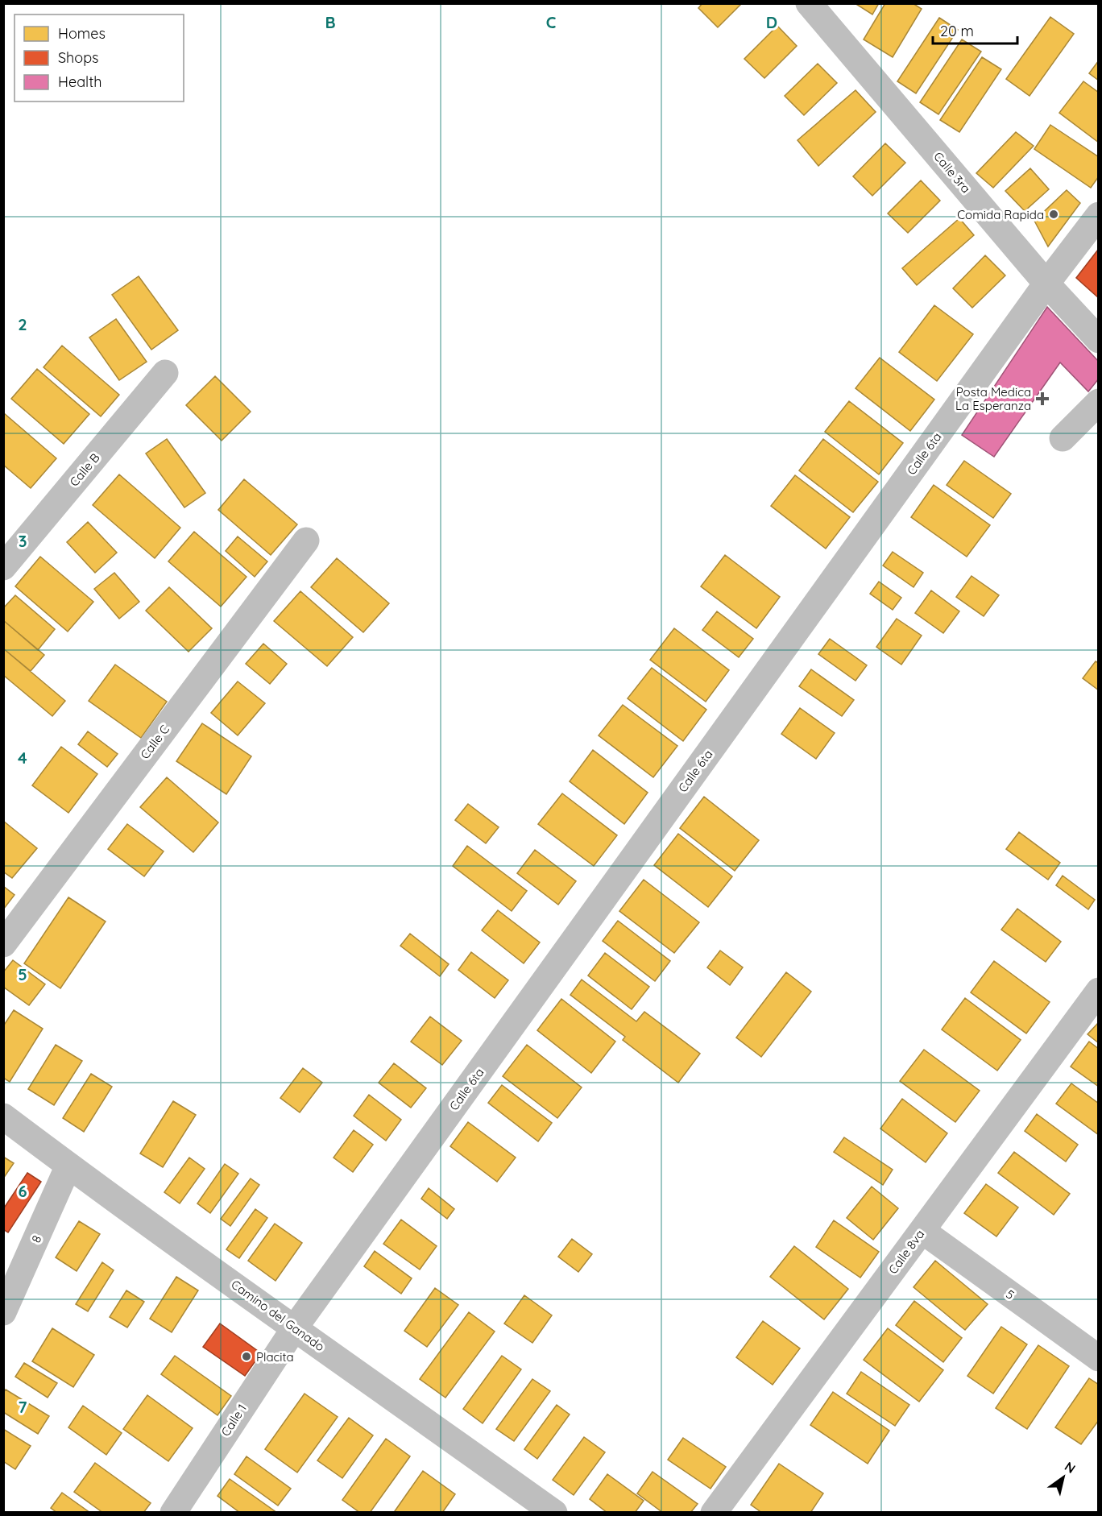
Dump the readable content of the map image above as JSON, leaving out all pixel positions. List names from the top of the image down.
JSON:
{
  "streets": {
    "street": [
      "Calle 3ra",
      "Calle 6ta",
      "Calle B",
      "Calle C",
      "8",
      "Calle 8va",
      "5",
      "Camino del Ganado",
      "Calle 1"
    ]
  },
  "crossings": [
    ["Calle 3ra", "Calle 6ta"],
    ["Calle 6ta", "Camino del Ganado"],
    ["Calle 6ta", "Calle 1"],
    ["8", "Camino del Ganado"],
    ["Calle 8va", "5"],
    ["Camino del Ganado", "Calle 1"]
  ],
  "places": {
    "other": ["Comida Rapida", "Placita"],
    "health": ["Posta Medica La Esperanza"]
  },
  "legend": ["Homes", "Shops", "Health"],
  "scale_bar": "20 m",
  "north": "top right",
  "grid": {
    "columns": ["B", "C", "D"],
    "rows": [
      "2",
      "3",
      "4",
      "5",
      "6",
      "7"
    ]
  }
}
